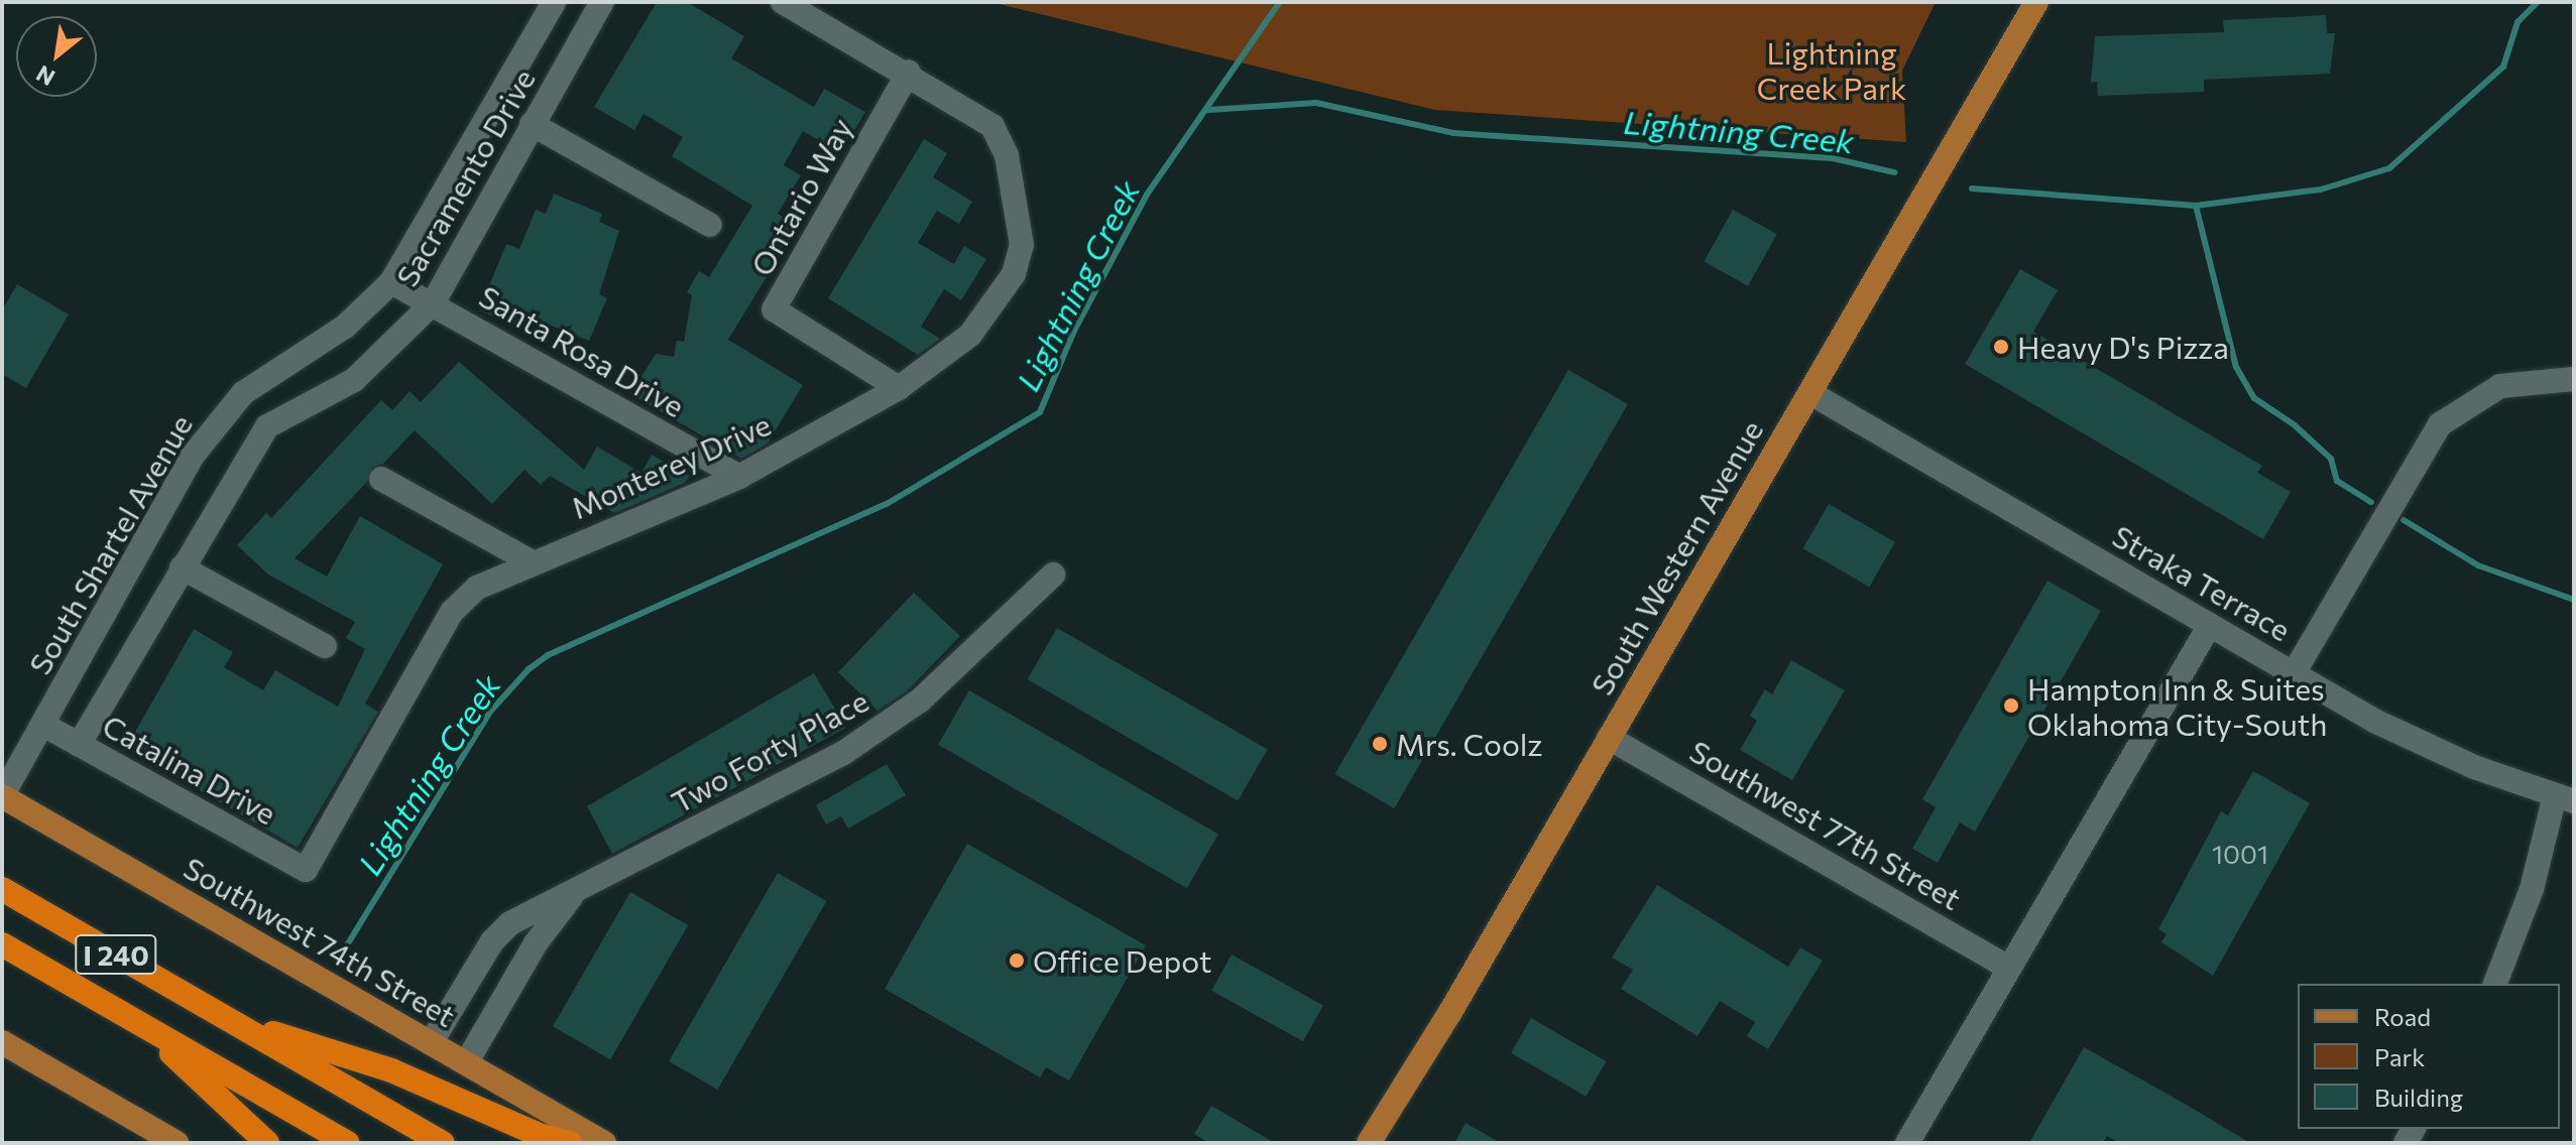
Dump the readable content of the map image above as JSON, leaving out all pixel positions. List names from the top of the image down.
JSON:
{
  "streets": {
    "highway": ["I 240"],
    "main road": ["South Western Avenue", "Southwest 74th Street"],
    "street": [
      "Sacramento Drive",
      "Ontario Way",
      "Santa Rosa Drive",
      "Monterey Drive",
      "South Shartel Avenue",
      "Straka Terrace",
      "Two Forty Place",
      "Catalina Drive",
      "Southwest 77th Street"
    ]
  },
  "crossings": [
    ["Sacramento Drive", "Santa Rosa Drive"],
    ["Sacramento Drive", "Catalina Drive"],
    ["Ontario Way", "Monterey Drive"],
    ["Santa Rosa Drive", "Monterey Drive"],
    ["Santa Rosa Drive", "South Shartel Avenue"],
    ["Monterey Drive", "Catalina Drive"],
    ["South Shartel Avenue", "Catalina Drive"],
    ["South Shartel Avenue", "Southwest 74th Street"],
    ["South Western Avenue", "Straka Terrace"],
    ["South Western Avenue", "Southwest 77th Street"],
    ["Two Forty Place", "Southwest 74th Street"]
  ],
  "water": ["Lightning Creek"],
  "parks": ["Lightning Creek Park"],
  "places": [
    "Heavy D's Pizza",
    "Hampton Inn & Suites Oklahoma City-South",
    "Mrs. Coolz",
    "Office Depot"
  ],
  "house_numbers": ["1001"],
  "legend": ["Road", "Park", "Building"],
  "north": "bottom left"
}
